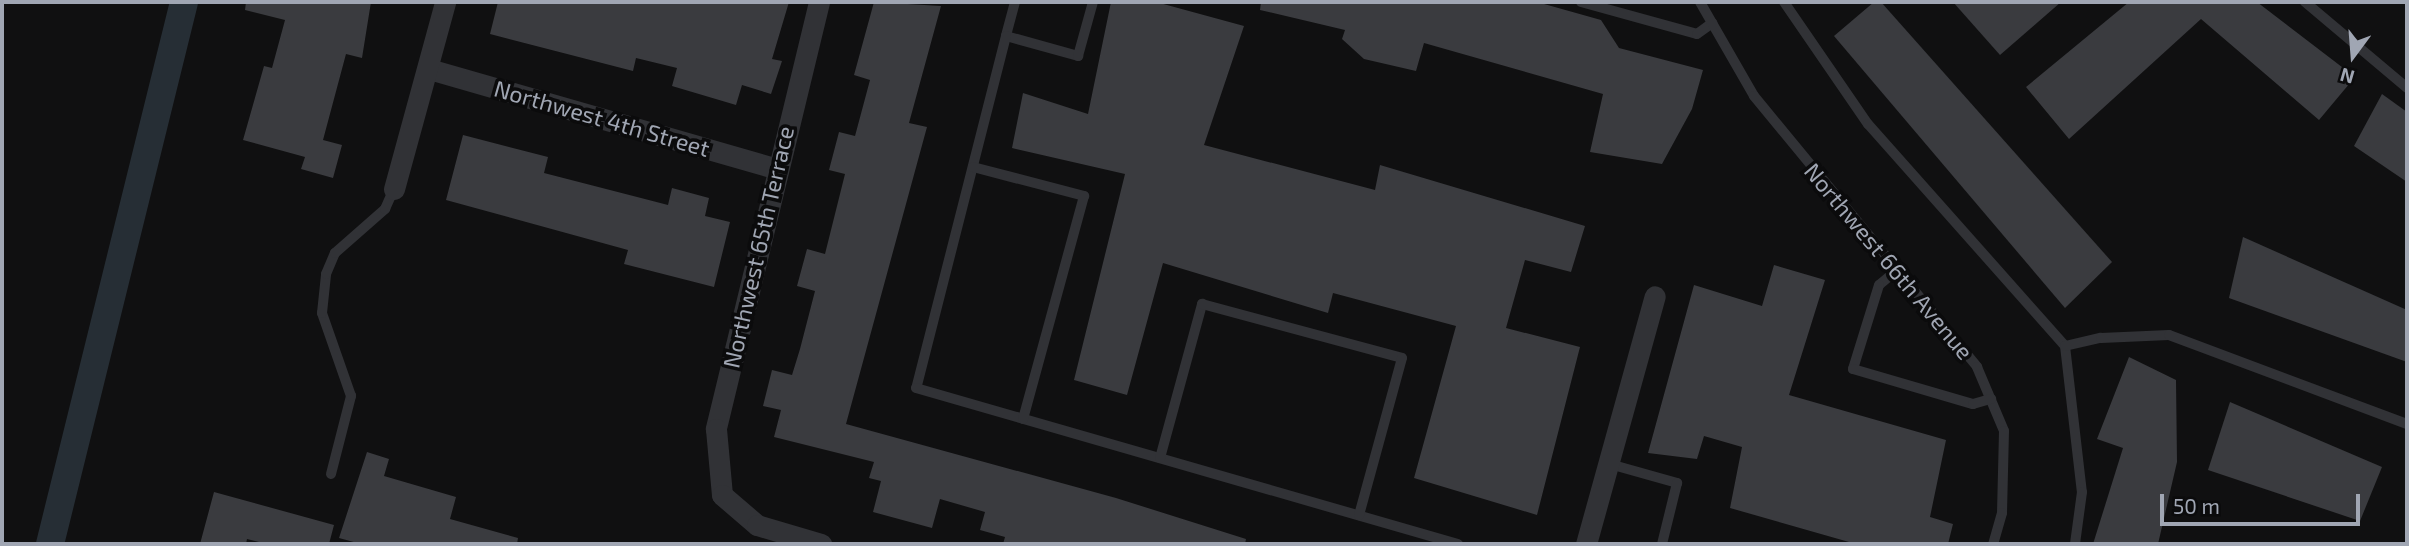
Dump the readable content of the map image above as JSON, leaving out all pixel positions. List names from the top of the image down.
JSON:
{
  "streets": {
    "street": ["Northwest 4th Street", "Northwest 65th Terrace"],
    "lane": ["Northwest 66th Avenue"]
  },
  "crossings": [
    ["Northwest 4th Street", "Northwest 65th Terrace"]
  ],
  "scale_bar": "50 m",
  "north": "bottom"
}
